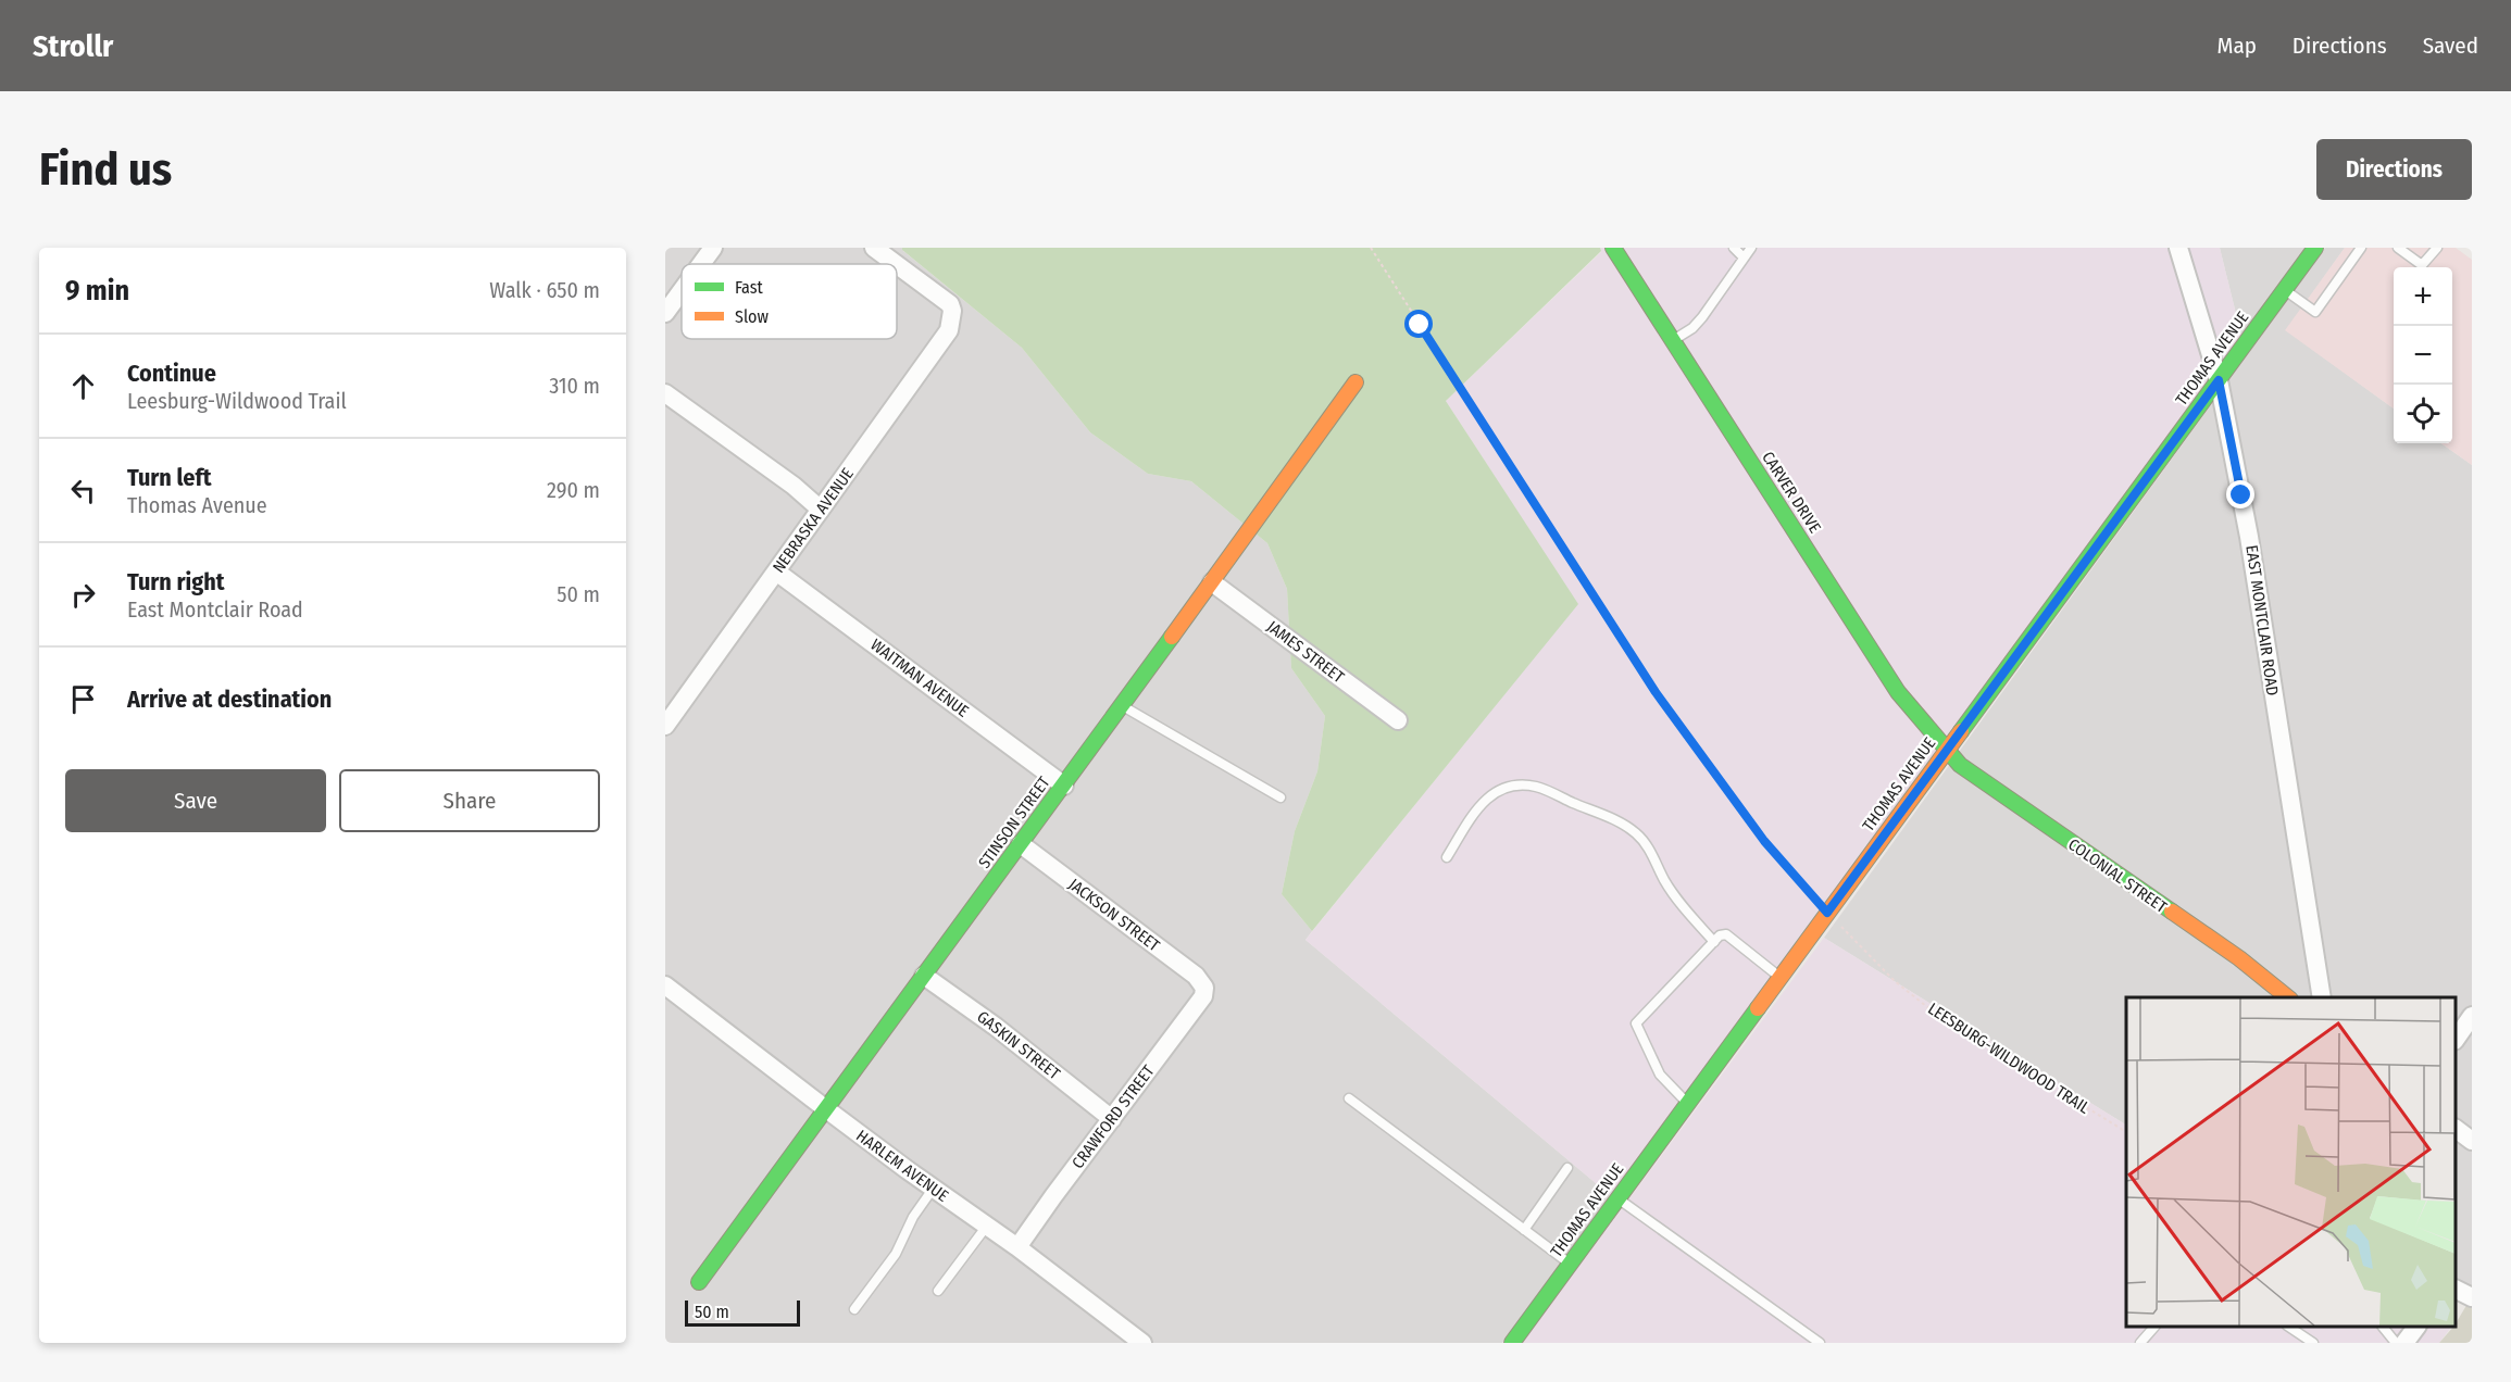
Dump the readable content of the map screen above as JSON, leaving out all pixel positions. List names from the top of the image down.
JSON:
{
  "streets": {
    "street": [
      "THOMAS AVENUE",
      "CARVER DRIVE",
      "NEBRASKA AVENUE",
      "EAST MONTCLAIR ROAD",
      "JAMES STREET",
      "WAITMAN AVENUE",
      "STINSON STREET",
      "COLONIAL STREET",
      "JACKSON STREET",
      "GASKIN STREET",
      "CRAWFORD STREET",
      "HARLEM AVENUE"
    ],
    "path": ["LEESBURG-WILDWOOD TRAIL"]
  },
  "crossings": [
    ["THOMAS AVENUE", "CARVER DRIVE"],
    ["THOMAS AVENUE", "EAST MONTCLAIR ROAD"],
    ["THOMAS AVENUE", "COLONIAL STREET"],
    ["THOMAS AVENUE", "LEESBURG-WILDWOOD TRAIL"],
    ["CARVER DRIVE", "COLONIAL STREET"],
    ["NEBRASKA AVENUE", "WAITMAN AVENUE"],
    ["JAMES STREET", "STINSON STREET"],
    ["WAITMAN AVENUE", "STINSON STREET"],
    ["STINSON STREET", "JACKSON STREET"],
    ["STINSON STREET", "GASKIN STREET"],
    ["STINSON STREET", "HARLEM AVENUE"],
    ["JACKSON STREET", "CRAWFORD STREET"],
    ["GASKIN STREET", "CRAWFORD STREET"],
    ["CRAWFORD STREET", "HARLEM AVENUE"]
  ],
  "legend": ["Fast", "Slow"],
  "scale_bar": "50 m",
  "page": {
    "header": "Strollr",
    "nav": ["Map", "Directions", "Saved"],
    "buttons": [
      "Directions",
      ["Save", "Share"]
    ],
    "title": "Find us",
    "heading": ["9 min", "Walk · 650 m"],
    "map_buttons": ["+", "−"],
    "list": [
      ["Continue", "Leesburg-Wildwood Trail", "310 m"],
      ["Turn left", "Thomas Avenue", "290 m"],
      ["Turn right", "East Montclair Road", "50 m"],
      "Arrive at destination"
    ],
    "scale": "50 m"
  }
}
